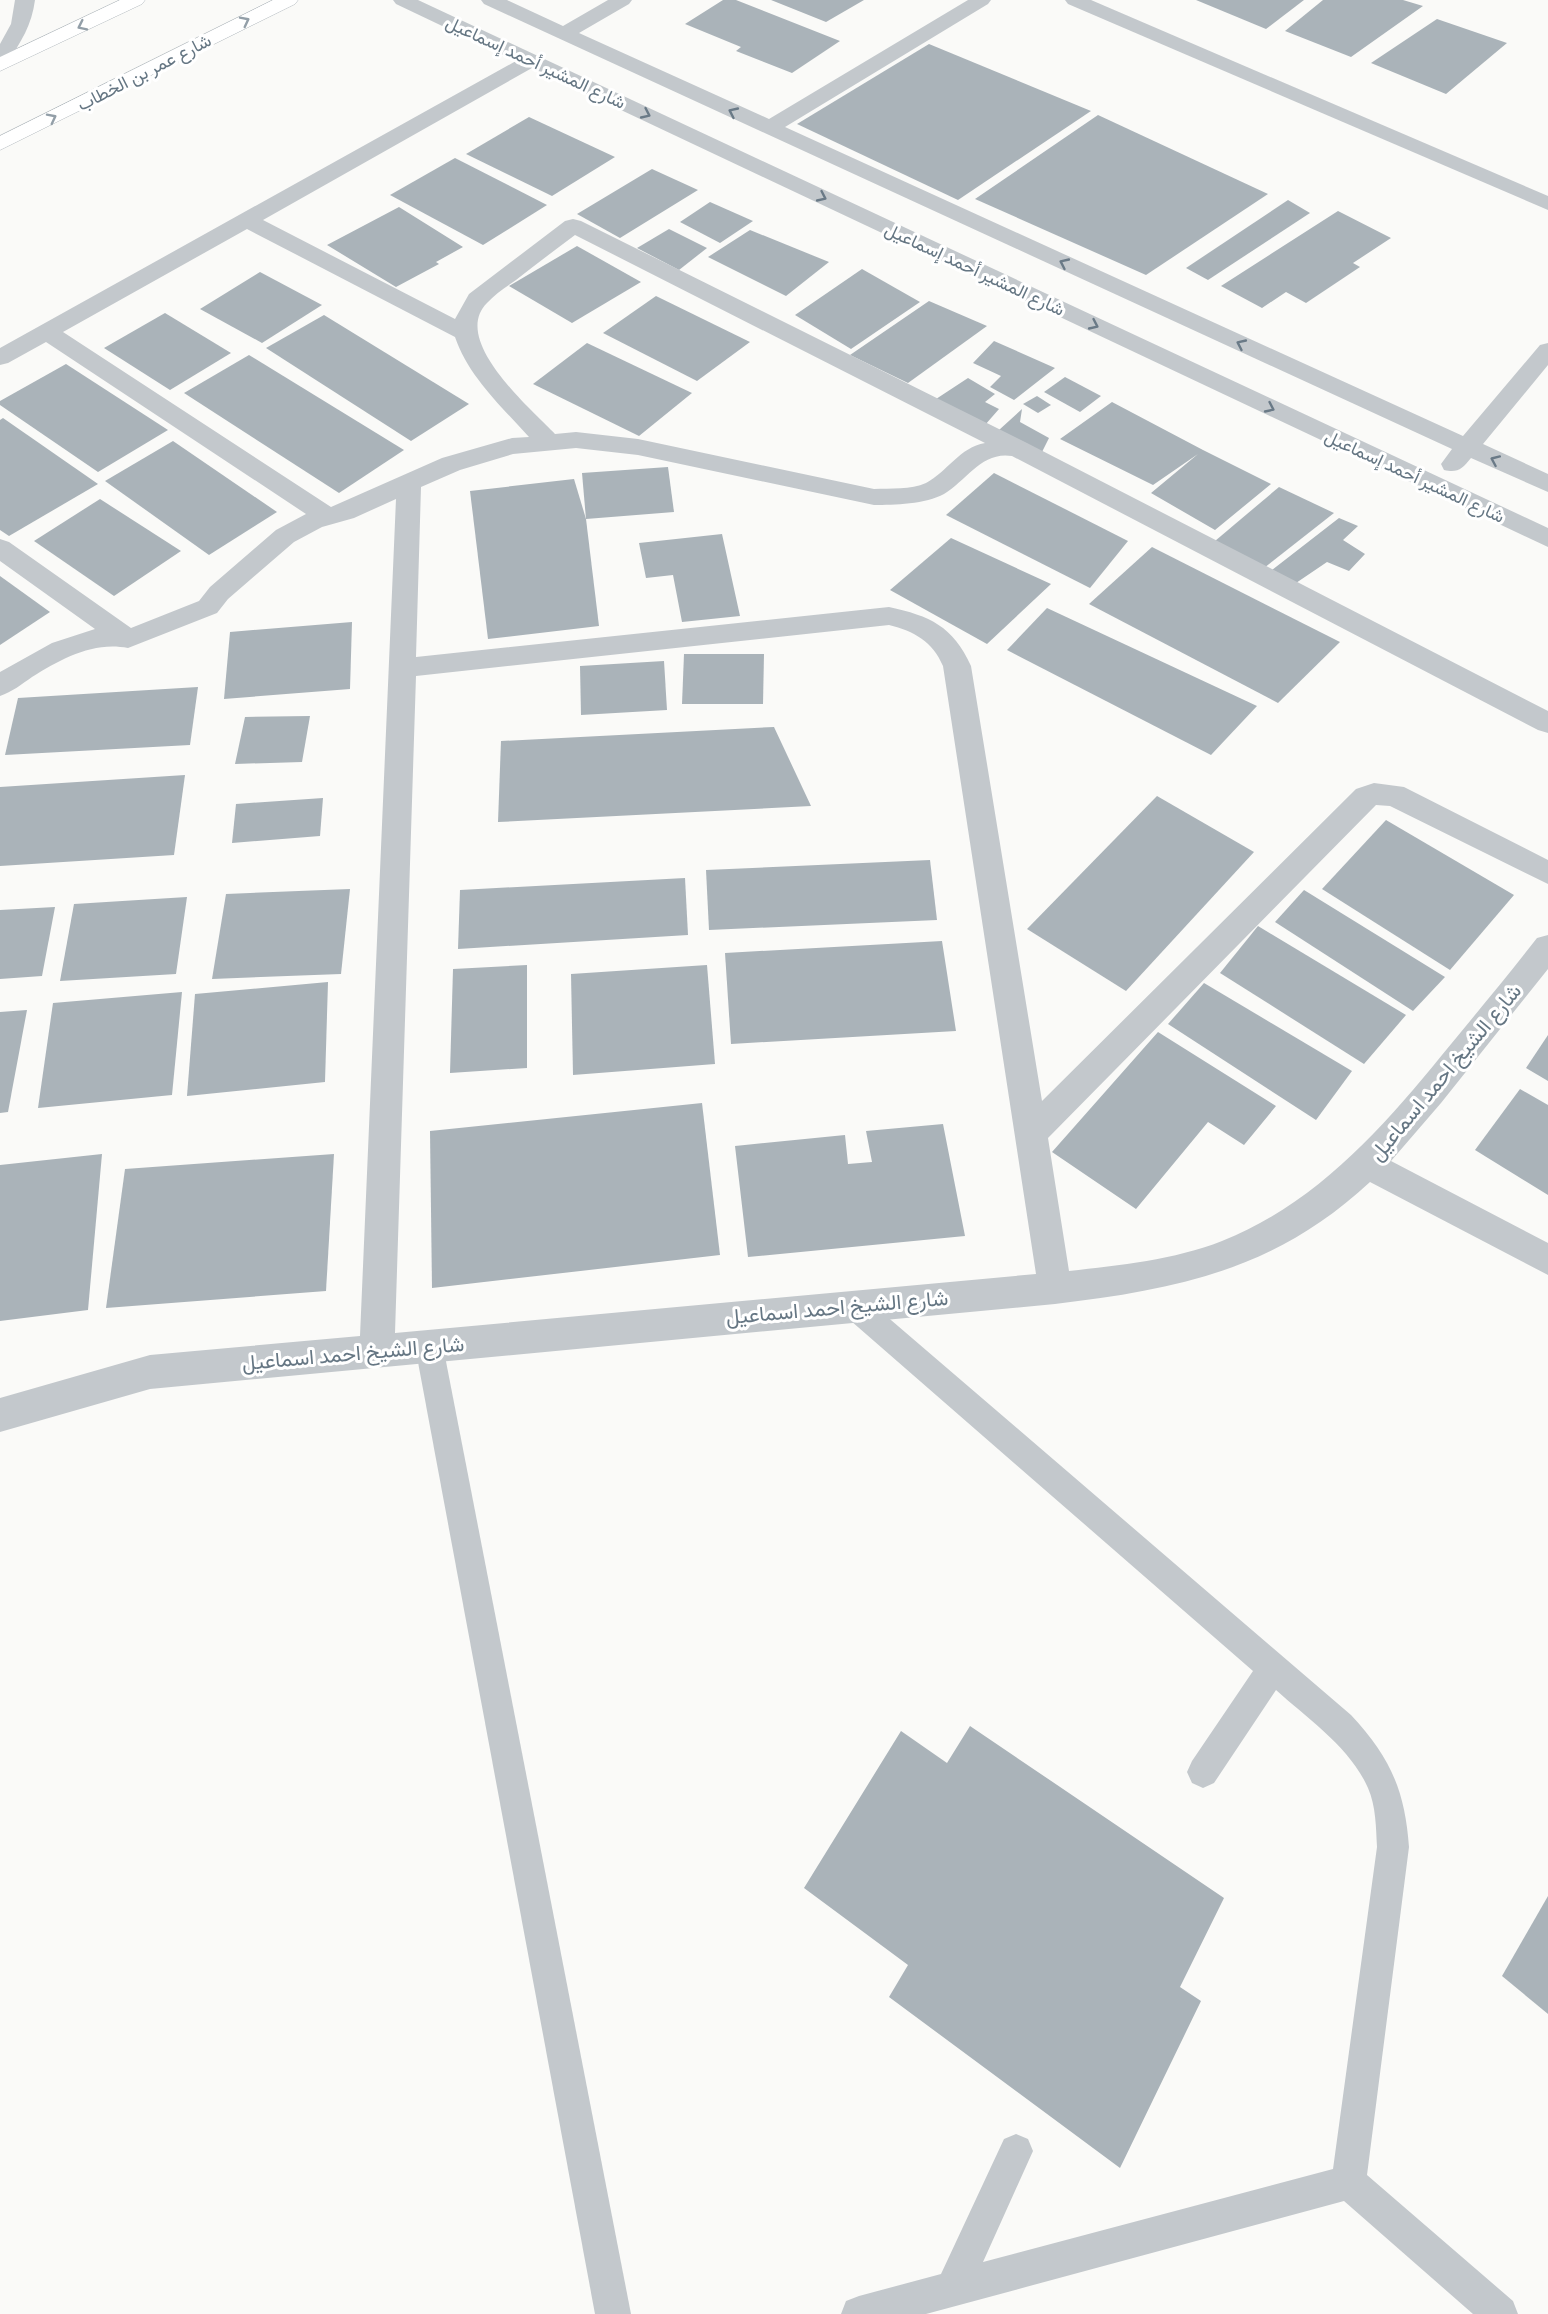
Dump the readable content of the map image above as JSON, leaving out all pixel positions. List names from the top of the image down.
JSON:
{
  "streets": {
    "street": ["شارع المشير أحمد إسماعيل", "شارع عمر بن الخطاب", "شارع الشيخ احمد اسماعيل"]
  }
}
